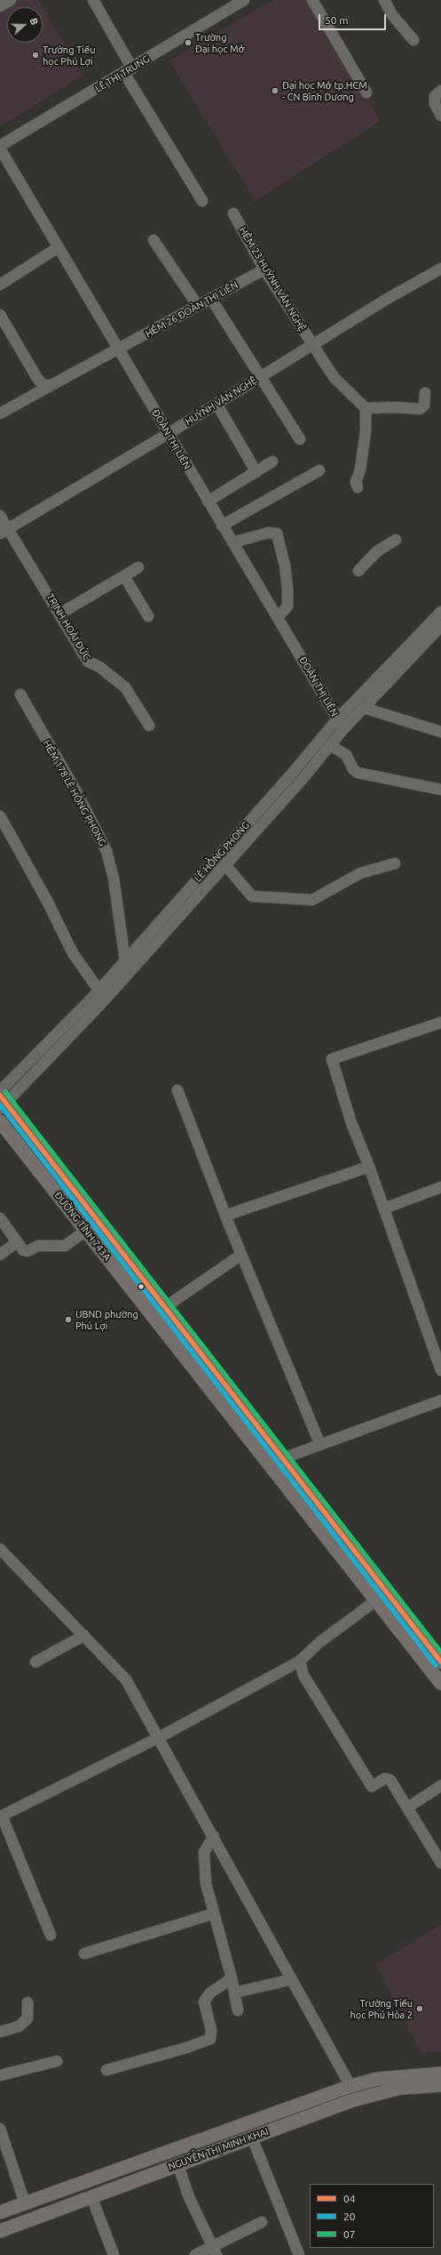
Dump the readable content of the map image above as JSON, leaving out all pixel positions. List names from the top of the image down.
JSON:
{
  "streets": {
    "main road": ["ĐƯỜNG TỈNH 743A", "NGUYỄN THỊ MINH KHAI"],
    "street": [
      "LÊ THỊ TRUNG",
      "HẺM 23 HUỲNH VĂN NGHỆ",
      "HẺM 26 ĐOÀN THỊ LIÊN",
      "HUỲNH VĂN NGHỆ",
      "ĐOÀN THỊ LIÊN",
      "TRỊNH HOÀI ĐỨC",
      "HẺM 178 LÊ HỒNG PHONG",
      "LÊ HỒNG PHONG"
    ]
  },
  "crossings": [
    ["LÊ THỊ TRUNG", "ĐOÀN THỊ LIÊN"],
    ["HẺM 23 HUỲNH VĂN NGHỆ", "HẺM 26 ĐOÀN THỊ LIÊN"],
    ["HẺM 23 HUỲNH VĂN NGHỆ", "HUỲNH VĂN NGHỆ"],
    ["HẺM 26 ĐOÀN THỊ LIÊN", "ĐOÀN THỊ LIÊN"],
    ["HUỲNH VĂN NGHỆ", "ĐOÀN THỊ LIÊN"],
    ["HUỲNH VĂN NGHỆ", "TRỊNH HOÀI ĐỨC"],
    ["ĐOÀN THỊ LIÊN", "LÊ HỒNG PHONG"],
    ["HẺM 178 LÊ HỒNG PHONG", "LÊ HỒNG PHONG"],
    ["LÊ HỒNG PHONG", "ĐƯỜNG TỈNH 743A"]
  ],
  "places": [
    "Trường Đại học Mở",
    "Trường Tiểu học Phú Lợi",
    "Đại học Mở tp.HCM - CN Bình Dương",
    "UBND phường Phú Lợi",
    "Trường Tiểu học Phú Hòa 2"
  ],
  "lines": ["transit line 07", "transit line 04", "transit line 20"],
  "legend": ["04", "20", "07"],
  "scale_bar": "50 m",
  "north": "right"
}
